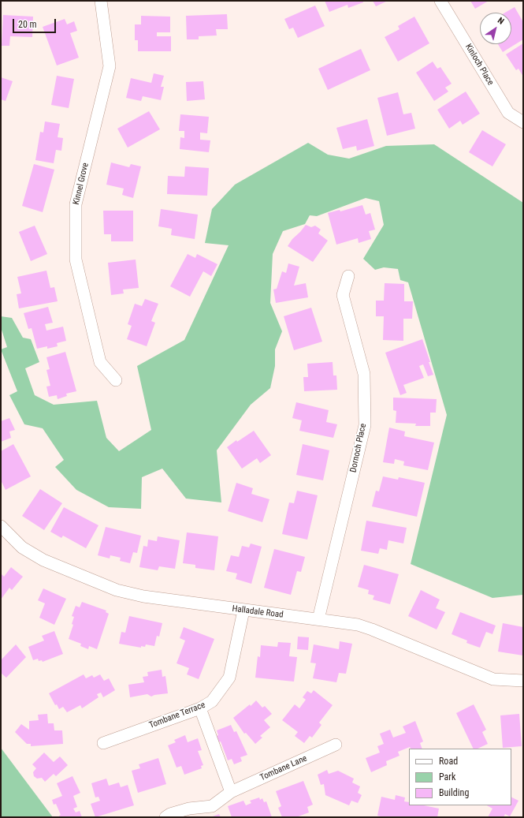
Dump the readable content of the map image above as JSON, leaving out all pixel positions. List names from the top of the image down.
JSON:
{
  "streets": {
    "street": [
      "Kinloch Place",
      "Kinnel Grove",
      "Dornoch Place",
      "Halladale Road",
      "Tombane Terrace",
      "Tombane Lane"
    ]
  },
  "crossings": [
    ["Dornoch Place", "Halladale Road"],
    ["Halladale Road", "Tombane Terrace"]
  ],
  "legend": ["Road", "Park", "Building"],
  "scale_bar": "20 m",
  "north": "top right"
}
